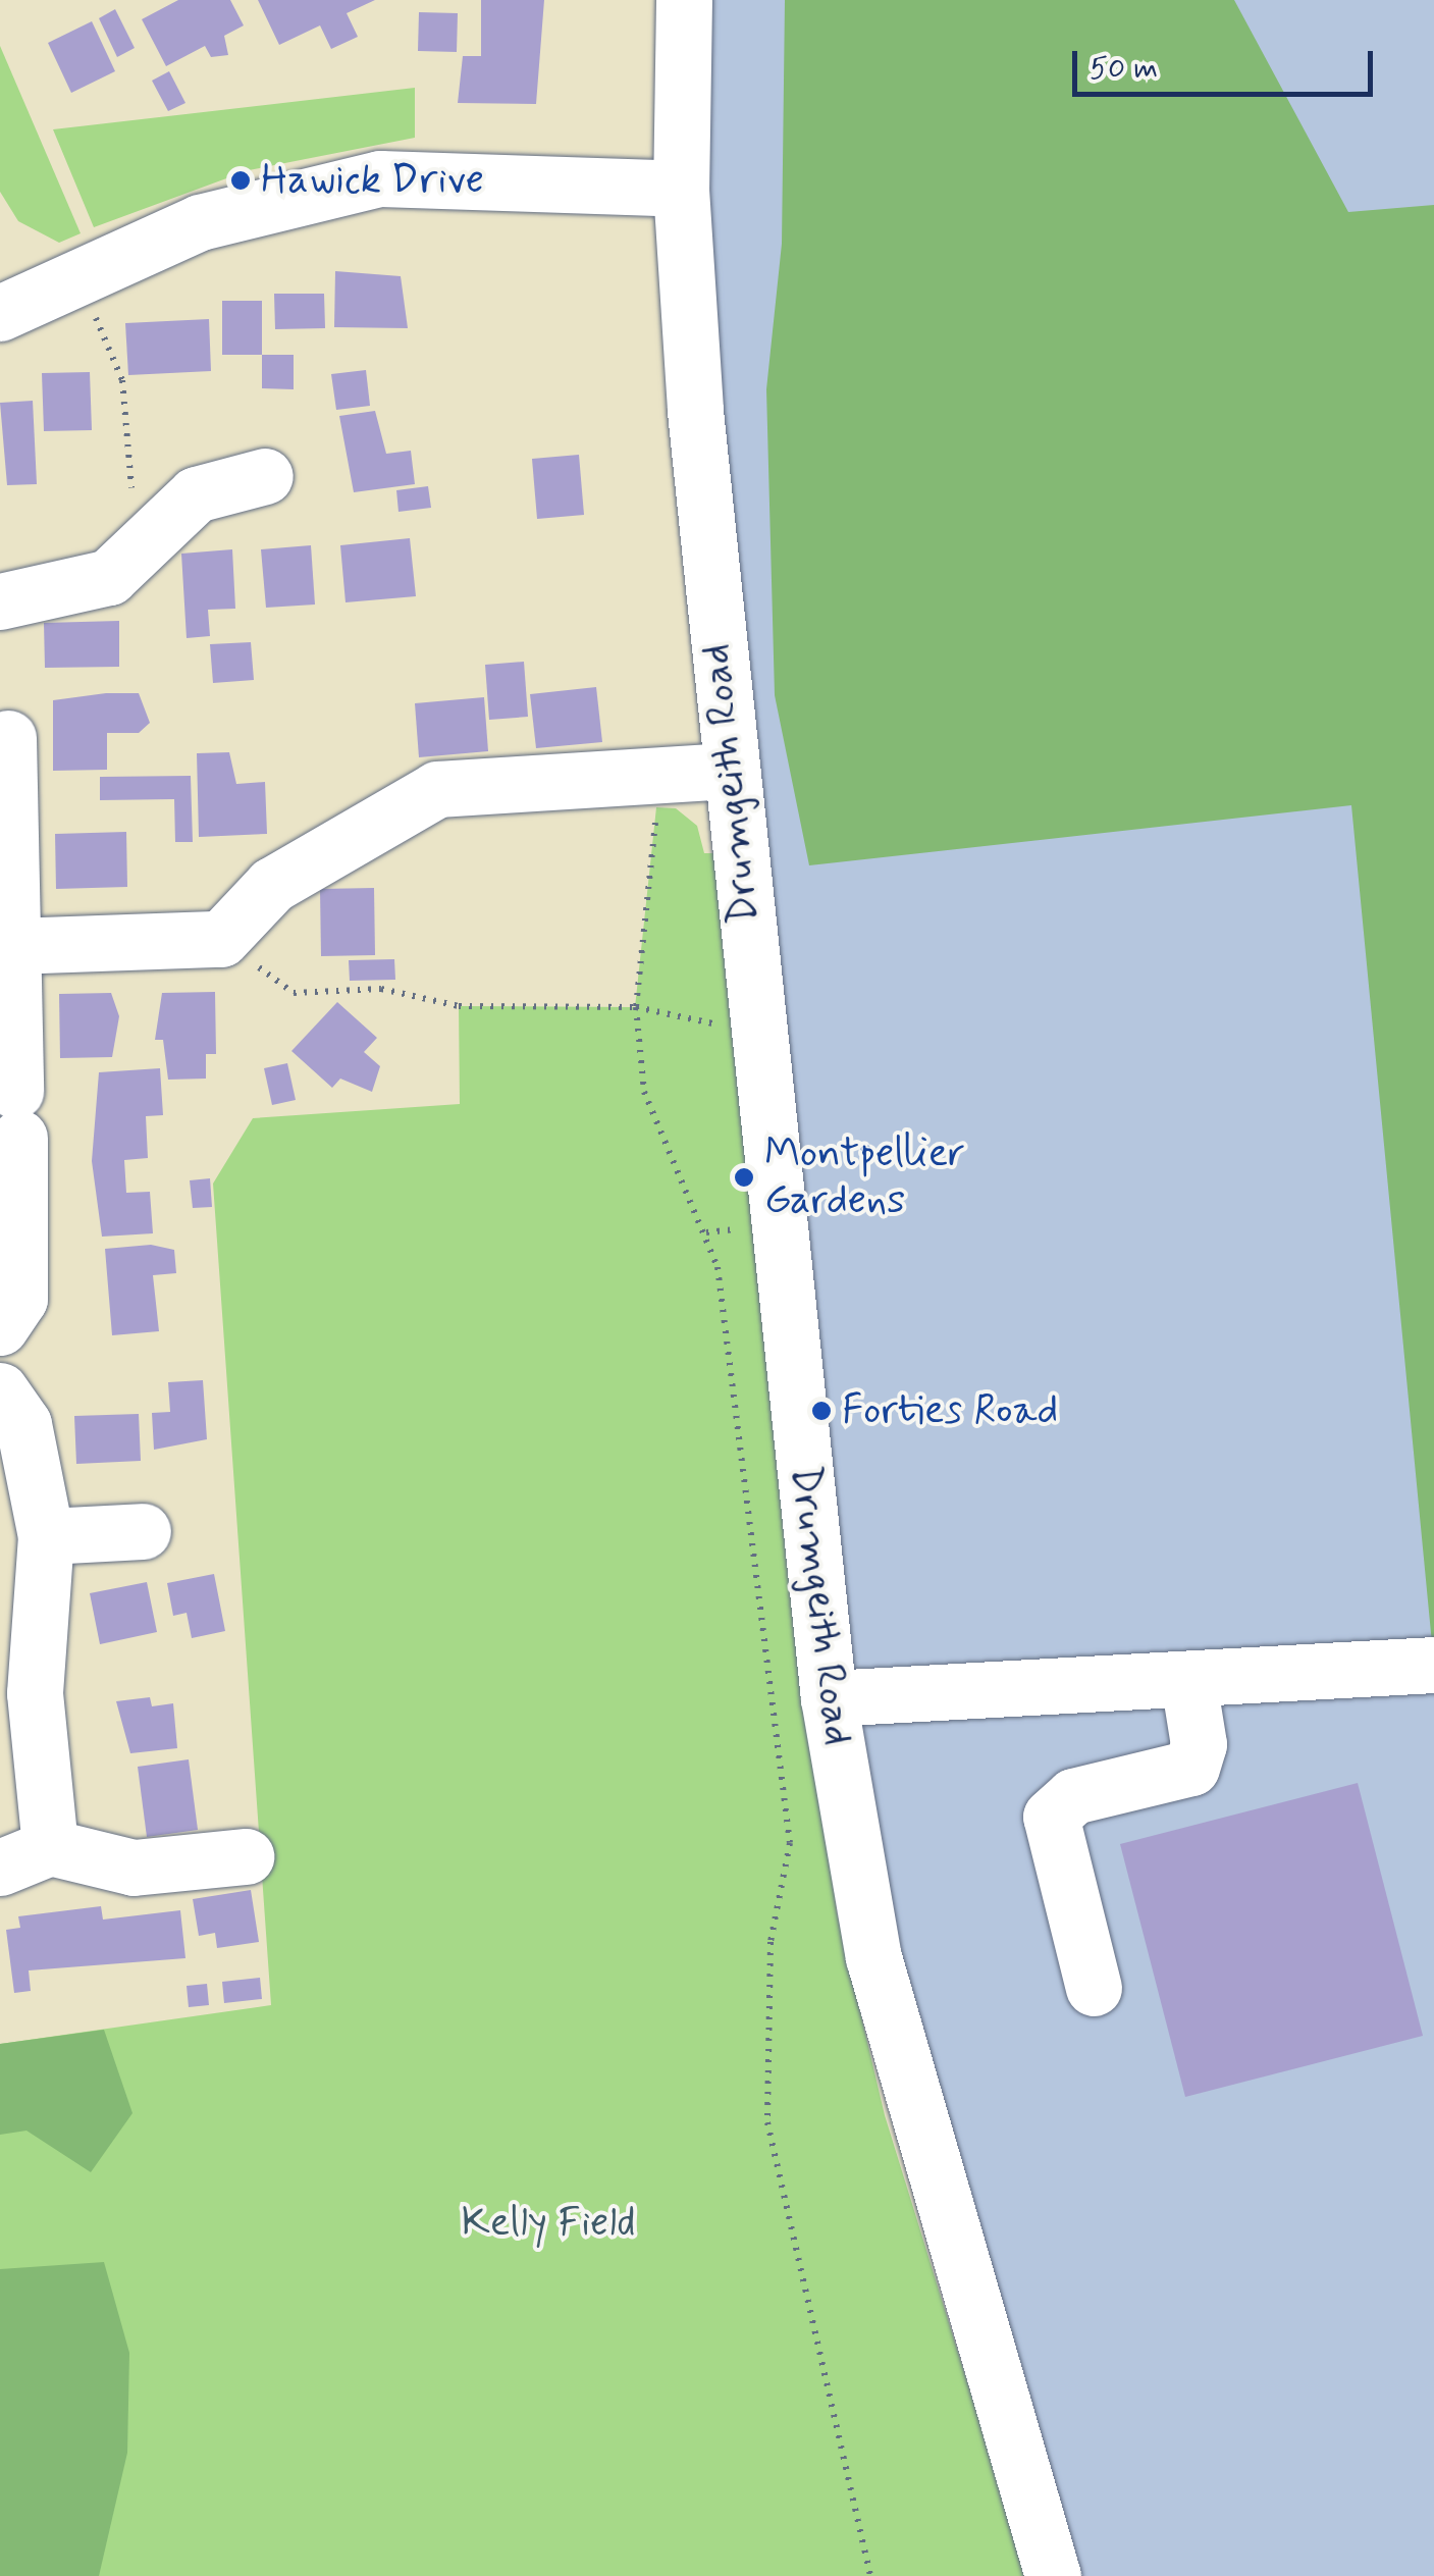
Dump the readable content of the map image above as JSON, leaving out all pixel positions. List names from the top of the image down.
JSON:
{
  "streets": {
    "street": ["Drumgeith Road"]
  },
  "parks": ["Kelly Field"],
  "places": ["Hawick Drive", "Montpellier Gardens", "Forties Road"],
  "scale_bar": "50 m"
}
